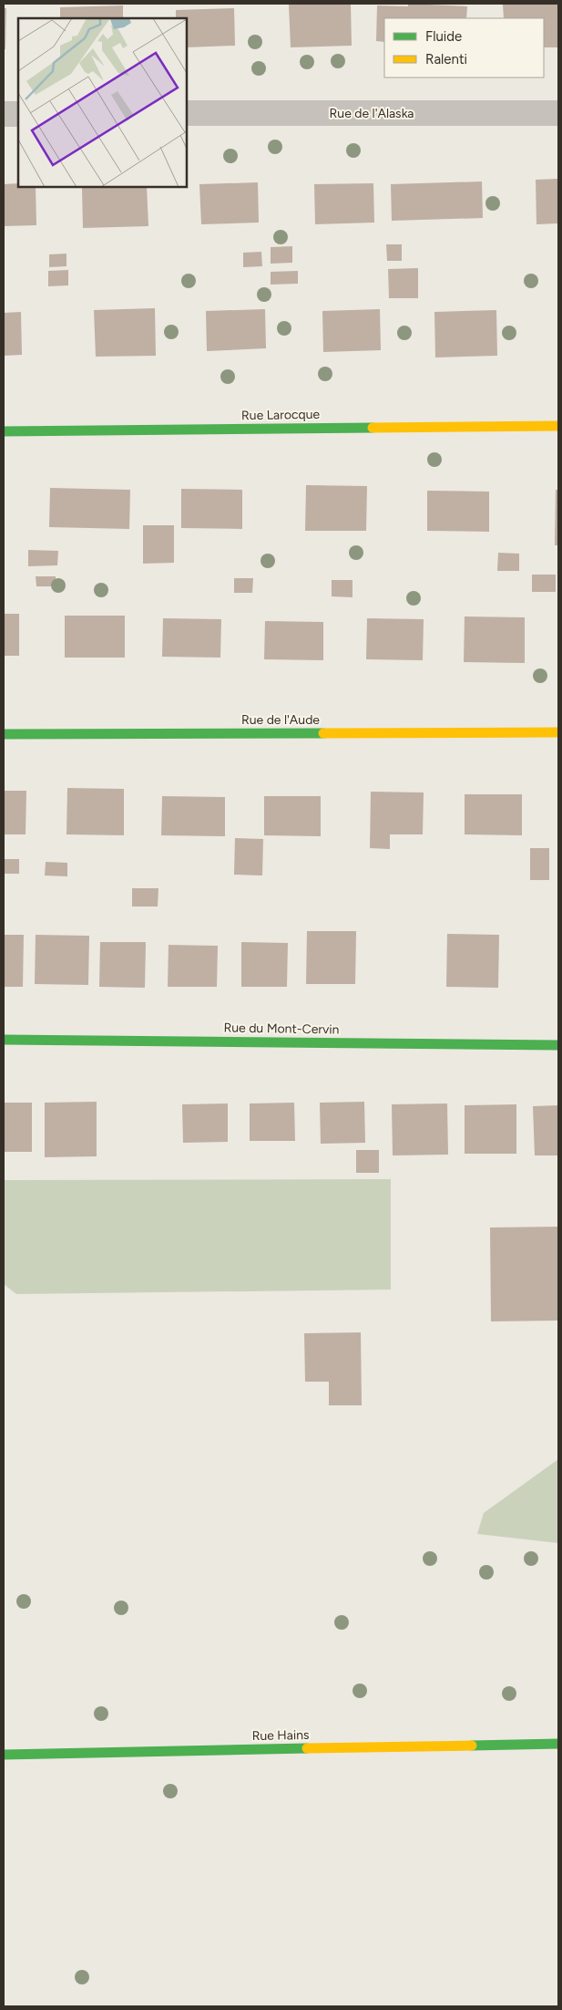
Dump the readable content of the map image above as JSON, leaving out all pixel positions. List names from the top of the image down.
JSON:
{
  "streets": {
    "street": [
      "Rue de l'Alaska",
      "Rue Larocque",
      "Rue de l'Aude",
      "Rue du Mont-Cervin",
      "Rue Hains"
    ]
  },
  "legend": ["Fluide", "Ralenti"]
}
